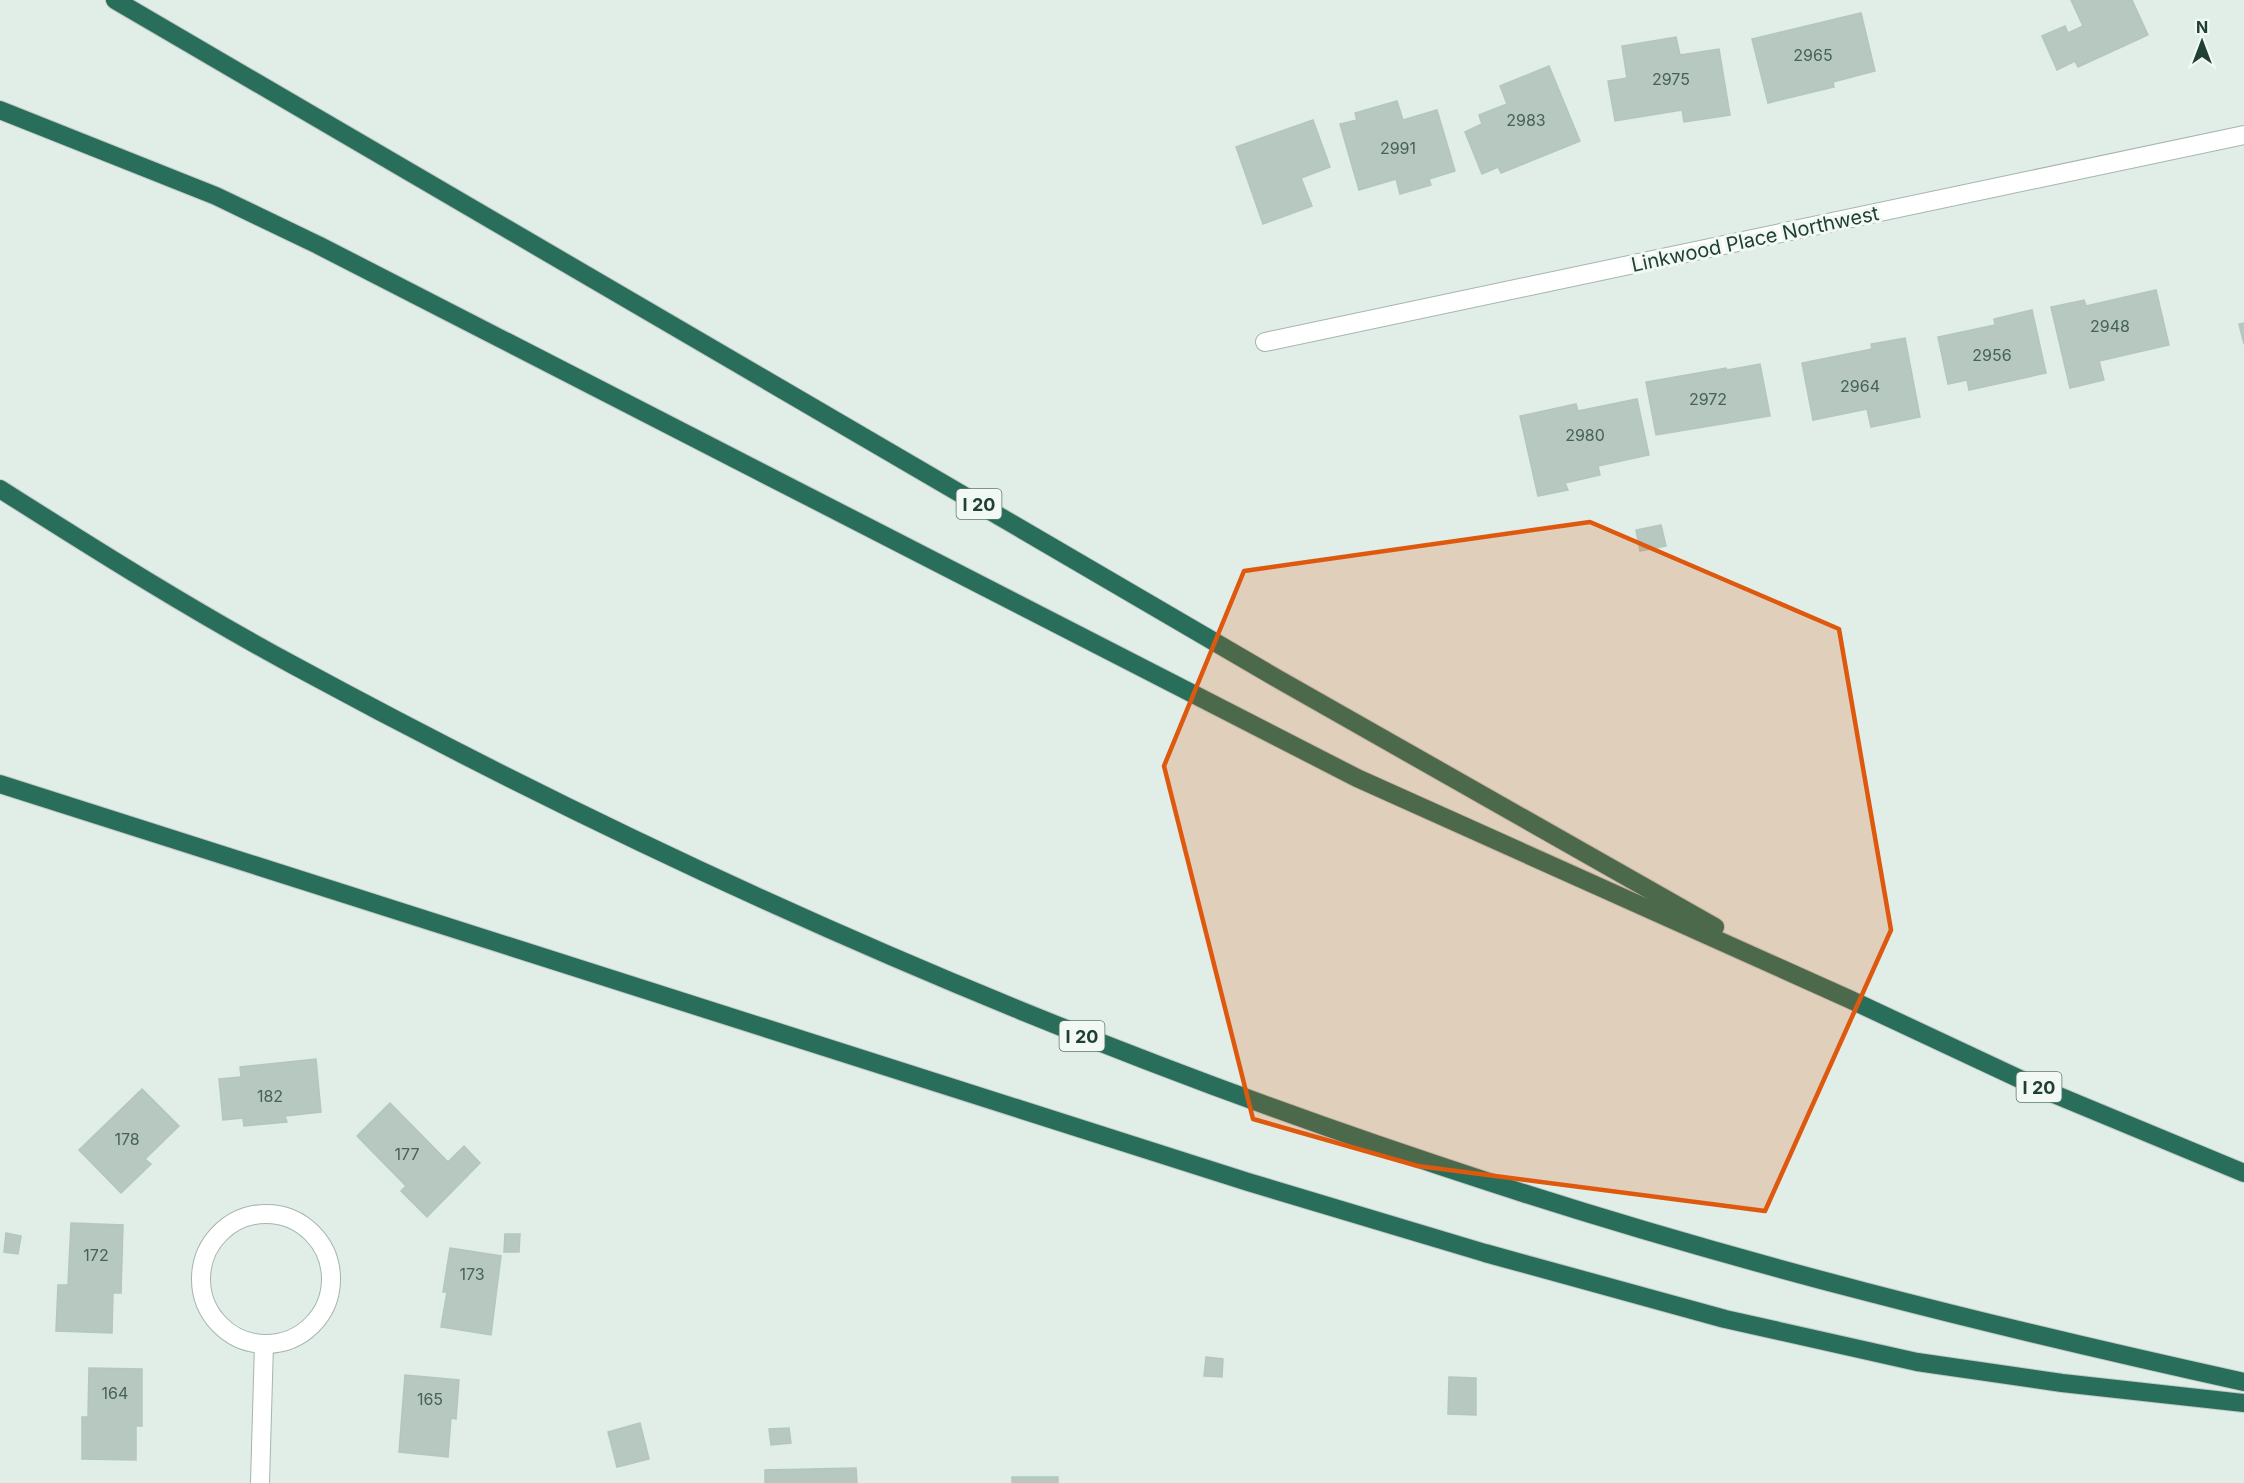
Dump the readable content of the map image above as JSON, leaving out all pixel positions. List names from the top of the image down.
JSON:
{
  "streets": {
    "highway": ["I 20"],
    "street": ["Linkwood Place Northwest"]
  },
  "house_numbers": [
    "2965",
    "2975",
    "2983",
    "2991",
    "2948",
    "2956",
    "2964",
    "2972",
    "2980",
    "182",
    "178",
    "177",
    "172",
    "173",
    "164",
    "165"
  ],
  "north": "top"
}
